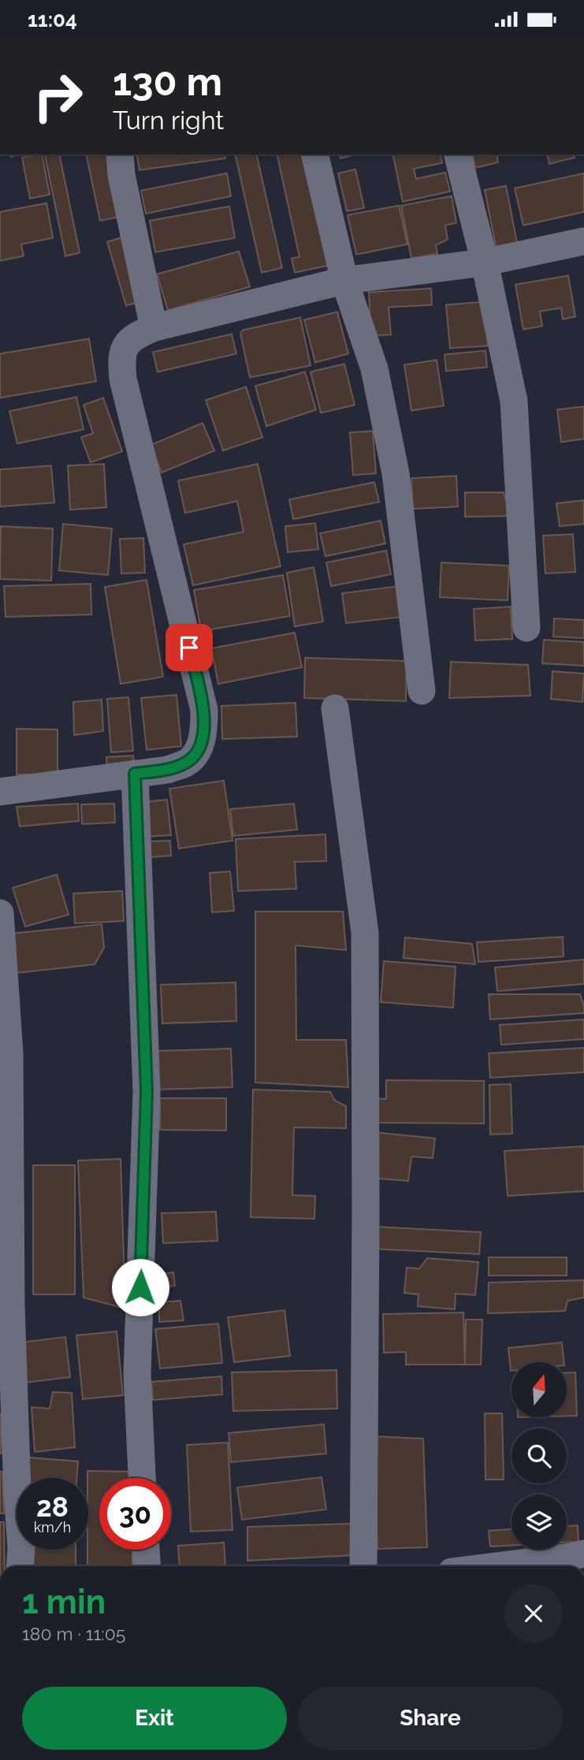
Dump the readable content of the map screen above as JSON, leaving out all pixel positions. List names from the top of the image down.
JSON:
{
  "north": "top",
  "page": {
    "status": "11:04",
    "turn": ["130 m", "Turn right"],
    "speed": "28 km/h",
    "limit": "30",
    "heading": ["1 min", "180 m · 11:05"],
    "buttons": ["Exit", "Share"]
  }
}
